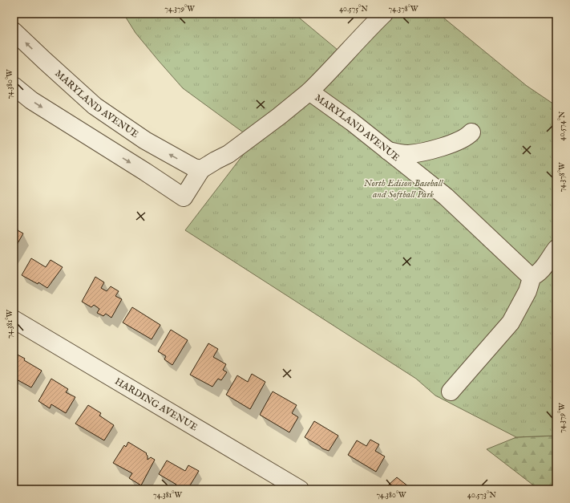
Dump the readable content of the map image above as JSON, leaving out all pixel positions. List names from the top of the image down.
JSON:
{
  "streets": {
    "street": ["MARYLAND AVENUE", "HARDING AVENUE"]
  },
  "one_way": ["MARYLAND AVENUE"],
  "parks": ["North Edison Baseball and Softball Park"],
  "coordinates": [
    "74.379°W",
    "40.575°N",
    "74.378°W",
    "74.380°W",
    "40.574°N",
    "74.381°W",
    "40.573°N"
  ]
}
